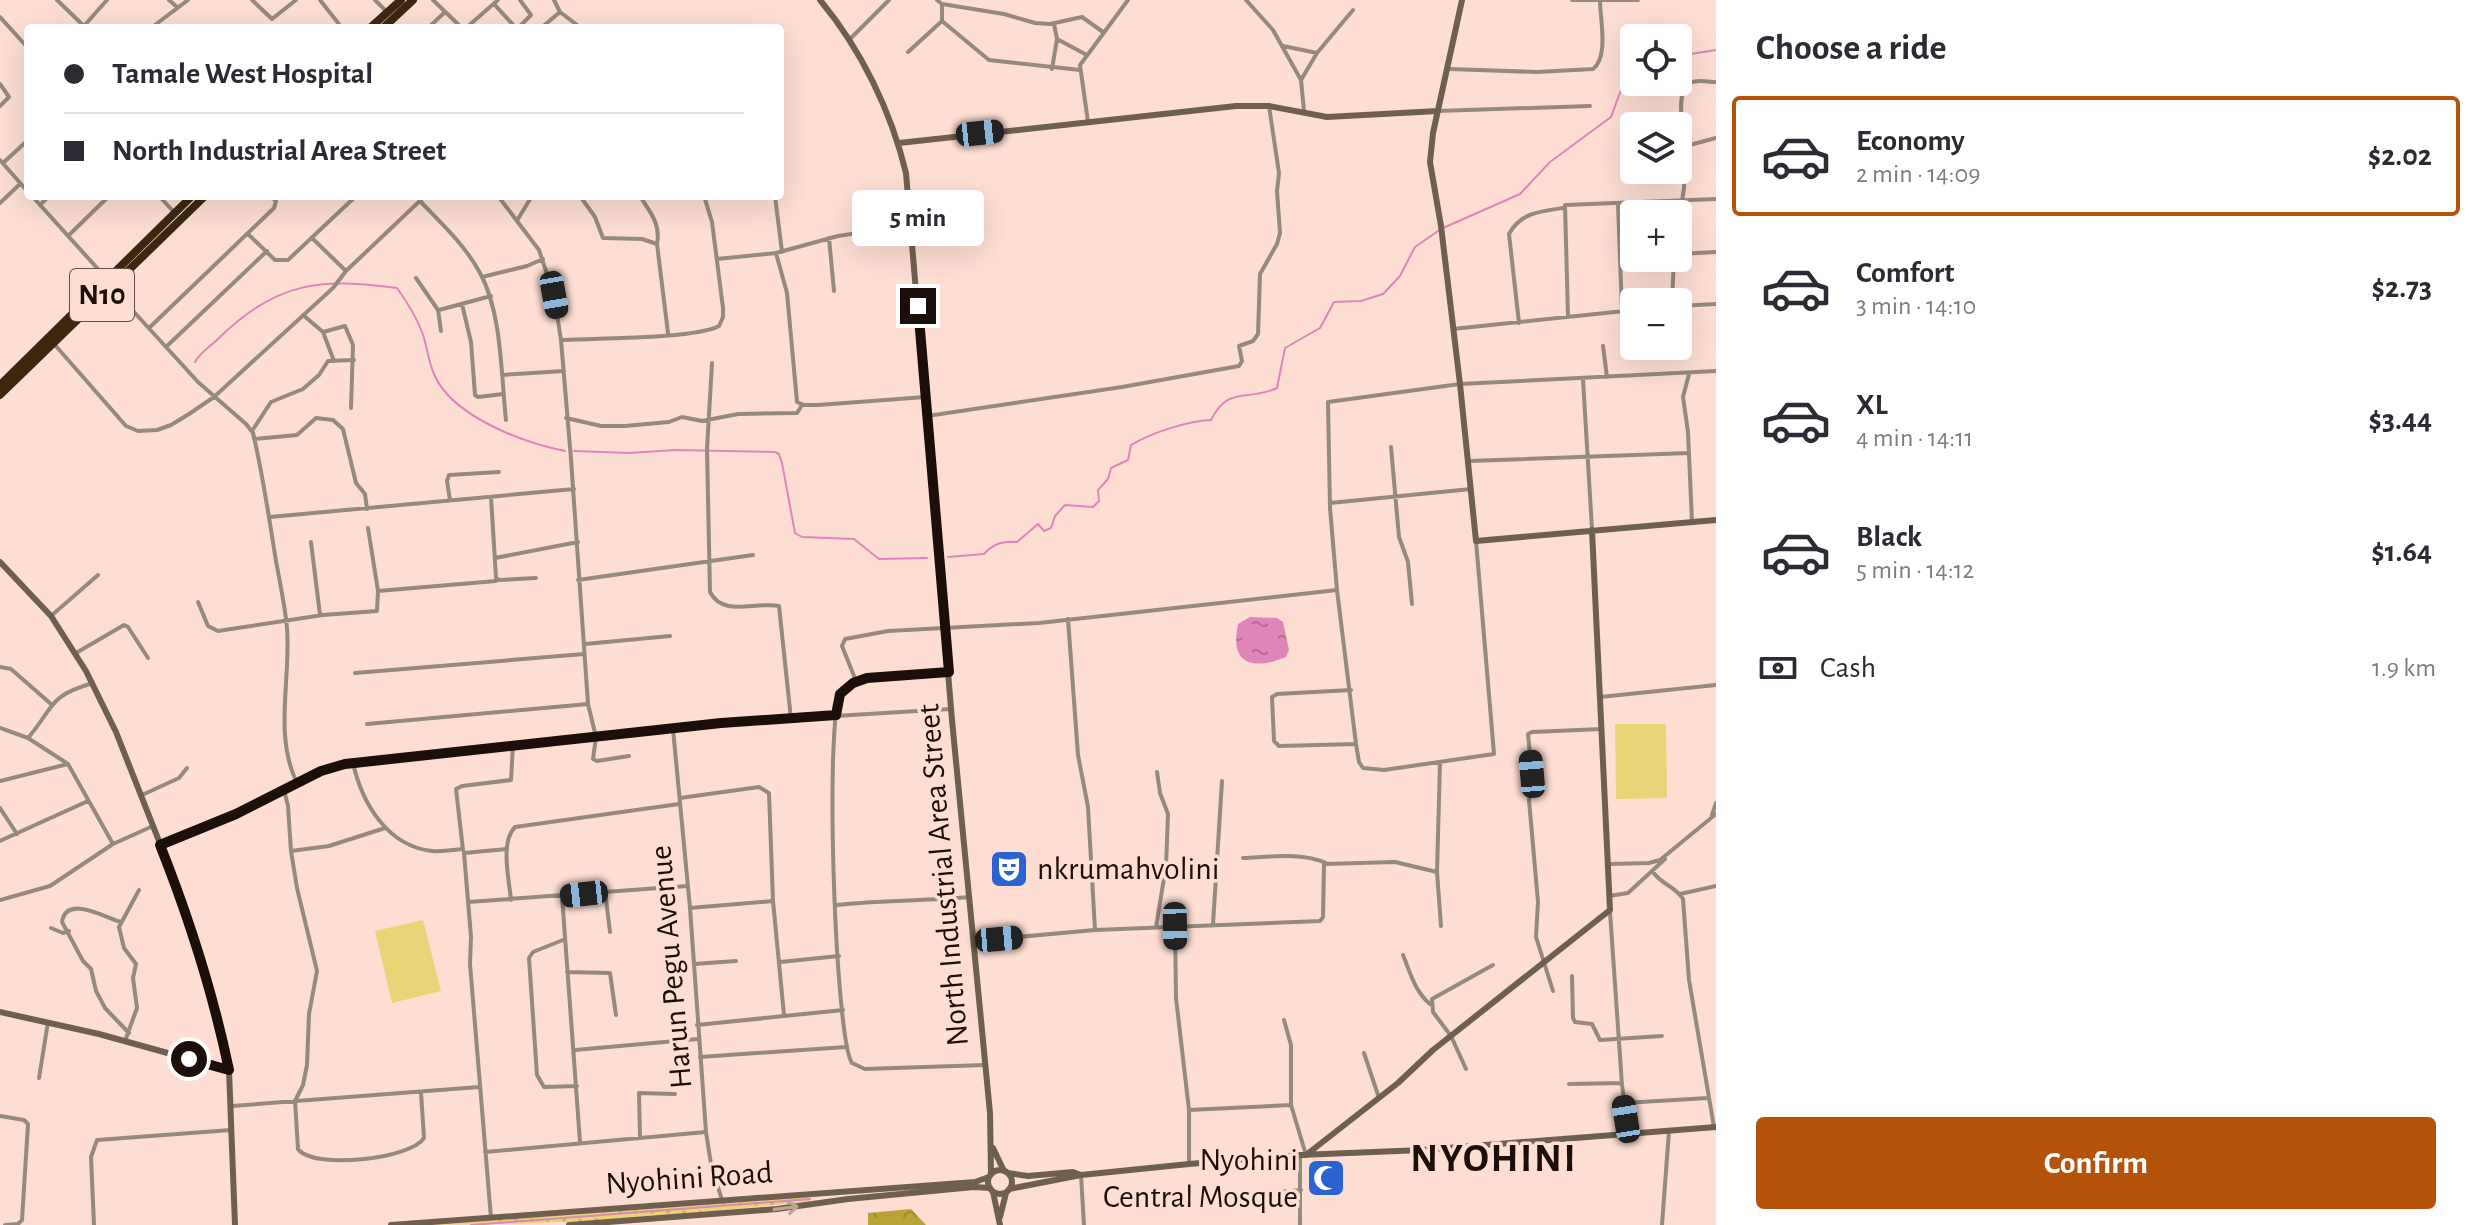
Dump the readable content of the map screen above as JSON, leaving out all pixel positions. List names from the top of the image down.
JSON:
{
  "streets": {
    "highway": ["N10"],
    "main road": ["North Industrial Area Street", "Nyohini Road"],
    "street": ["Harun Pegu Avenue"]
  },
  "crossings": [
    ["North Industrial Area Street", "Nyohini Road"],
    ["Harun Pegu Avenue", "Nyohini Road"]
  ],
  "districts": ["NYOHINI"],
  "places": {
    "theatre": ["nkrumahvolini"],
    "mosque": ["Nyohini Central Mosque"]
  },
  "page": {
    "heading": "Choose a ride",
    "map_buttons": ["+", "−"],
    "banner": ["Tamale West Hospital", "North Industrial Area Street"],
    "list": [
      {
        "name": "Economy",
        "note": "2 min · 14:09",
        "value": "$2.02"
      },
      {
        "name": "Comfort",
        "note": "3 min · 14:10",
        "value": "$2.73"
      },
      {
        "name": "XL",
        "note": "4 min · 14:11",
        "value": "$3.44"
      },
      {
        "name": "Black",
        "note": "5 min · 14:12",
        "value": "$1.64"
      }
    ],
    "bubble": "5 min",
    "pay": ["Cash", "1.9 km"],
    "buttons": "Confirm"
  }
}
